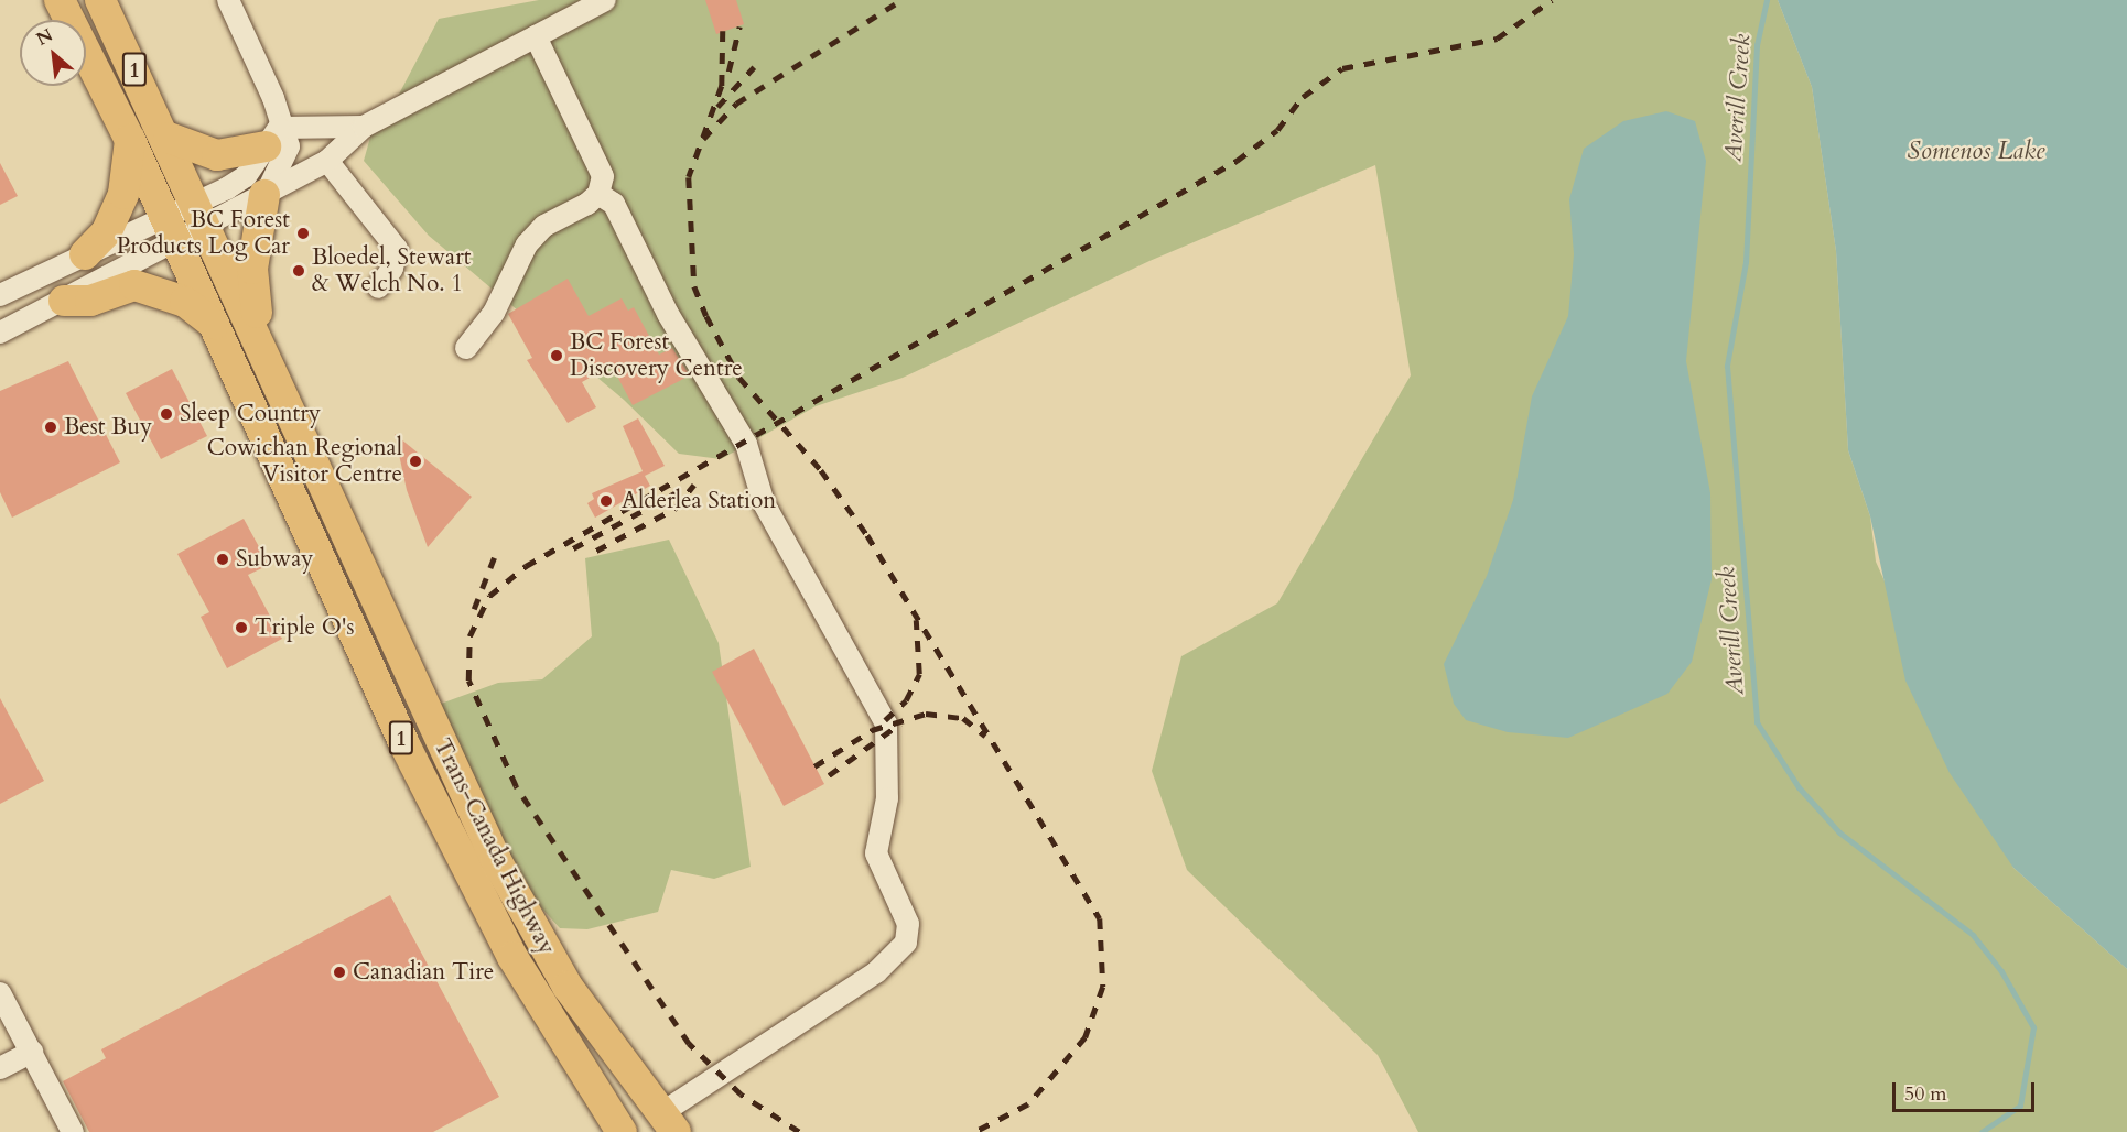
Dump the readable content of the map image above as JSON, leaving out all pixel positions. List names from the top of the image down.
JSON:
{
  "streets": {
    "highway": ["1", "Trans-Canada Highway"]
  },
  "water": ["Averill Creek", "Somenos Lake"],
  "places": [
    "BC Forest Products Log Car",
    "Bloedel, Stewart & Welch No. 1",
    "BC Forest Discovery Centre",
    "Sleep Country",
    "Best Buy",
    "Cowichan Regional Visitor Centre",
    "Alderlea Station",
    "Subway",
    "Triple O's",
    "Canadian Tire"
  ],
  "scale_bar": "50 m",
  "north": "top left"
}
